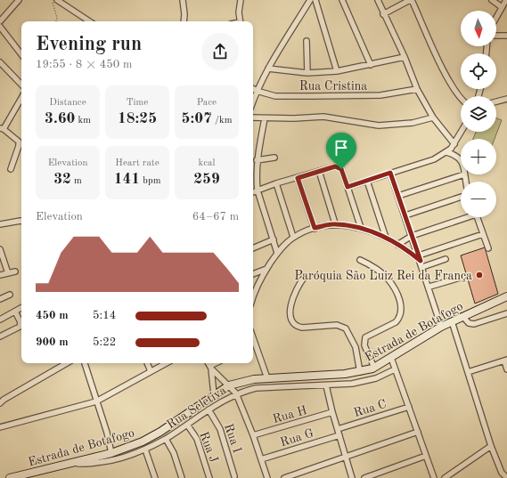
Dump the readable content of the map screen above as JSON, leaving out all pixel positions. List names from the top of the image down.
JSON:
{
  "streets": {
    "main road": ["Estrada de Botafogo"],
    "street": [
      "Rua Cristina",
      "Rua Seletiva",
      "Rua C",
      "Rua H",
      "Rua G",
      "Rua I",
      "Rua J"
    ]
  },
  "crossings": [
    ["Estrada de Botafogo", "Rua Seletiva"],
    ["Rua Seletiva", "Rua I"],
    ["Rua Seletiva", "Rua J"]
  ],
  "places": ["Paróquia São Luiz Rei da França"],
  "north": "bottom",
  "page": {
    "map_buttons": ["+", "−"],
    "heading": ["Evening run", "19:55 · 8 × 450 m"],
    "stats": [
      ["Distance", "3.60 km"],
      ["Time", "18:25"],
      ["Pace", "5:07 /km"],
      ["Elevation", "32 m"],
      ["Heart rate", "141 bpm"],
      ["kcal", "259"]
    ],
    "chart": ["Elevation", "64–67 m"],
    "list": [
      {
        "name": "450 m",
        "note": "5:14"
      },
      {
        "name": "900 m",
        "note": "5:22"
      }
    ]
  }
}
